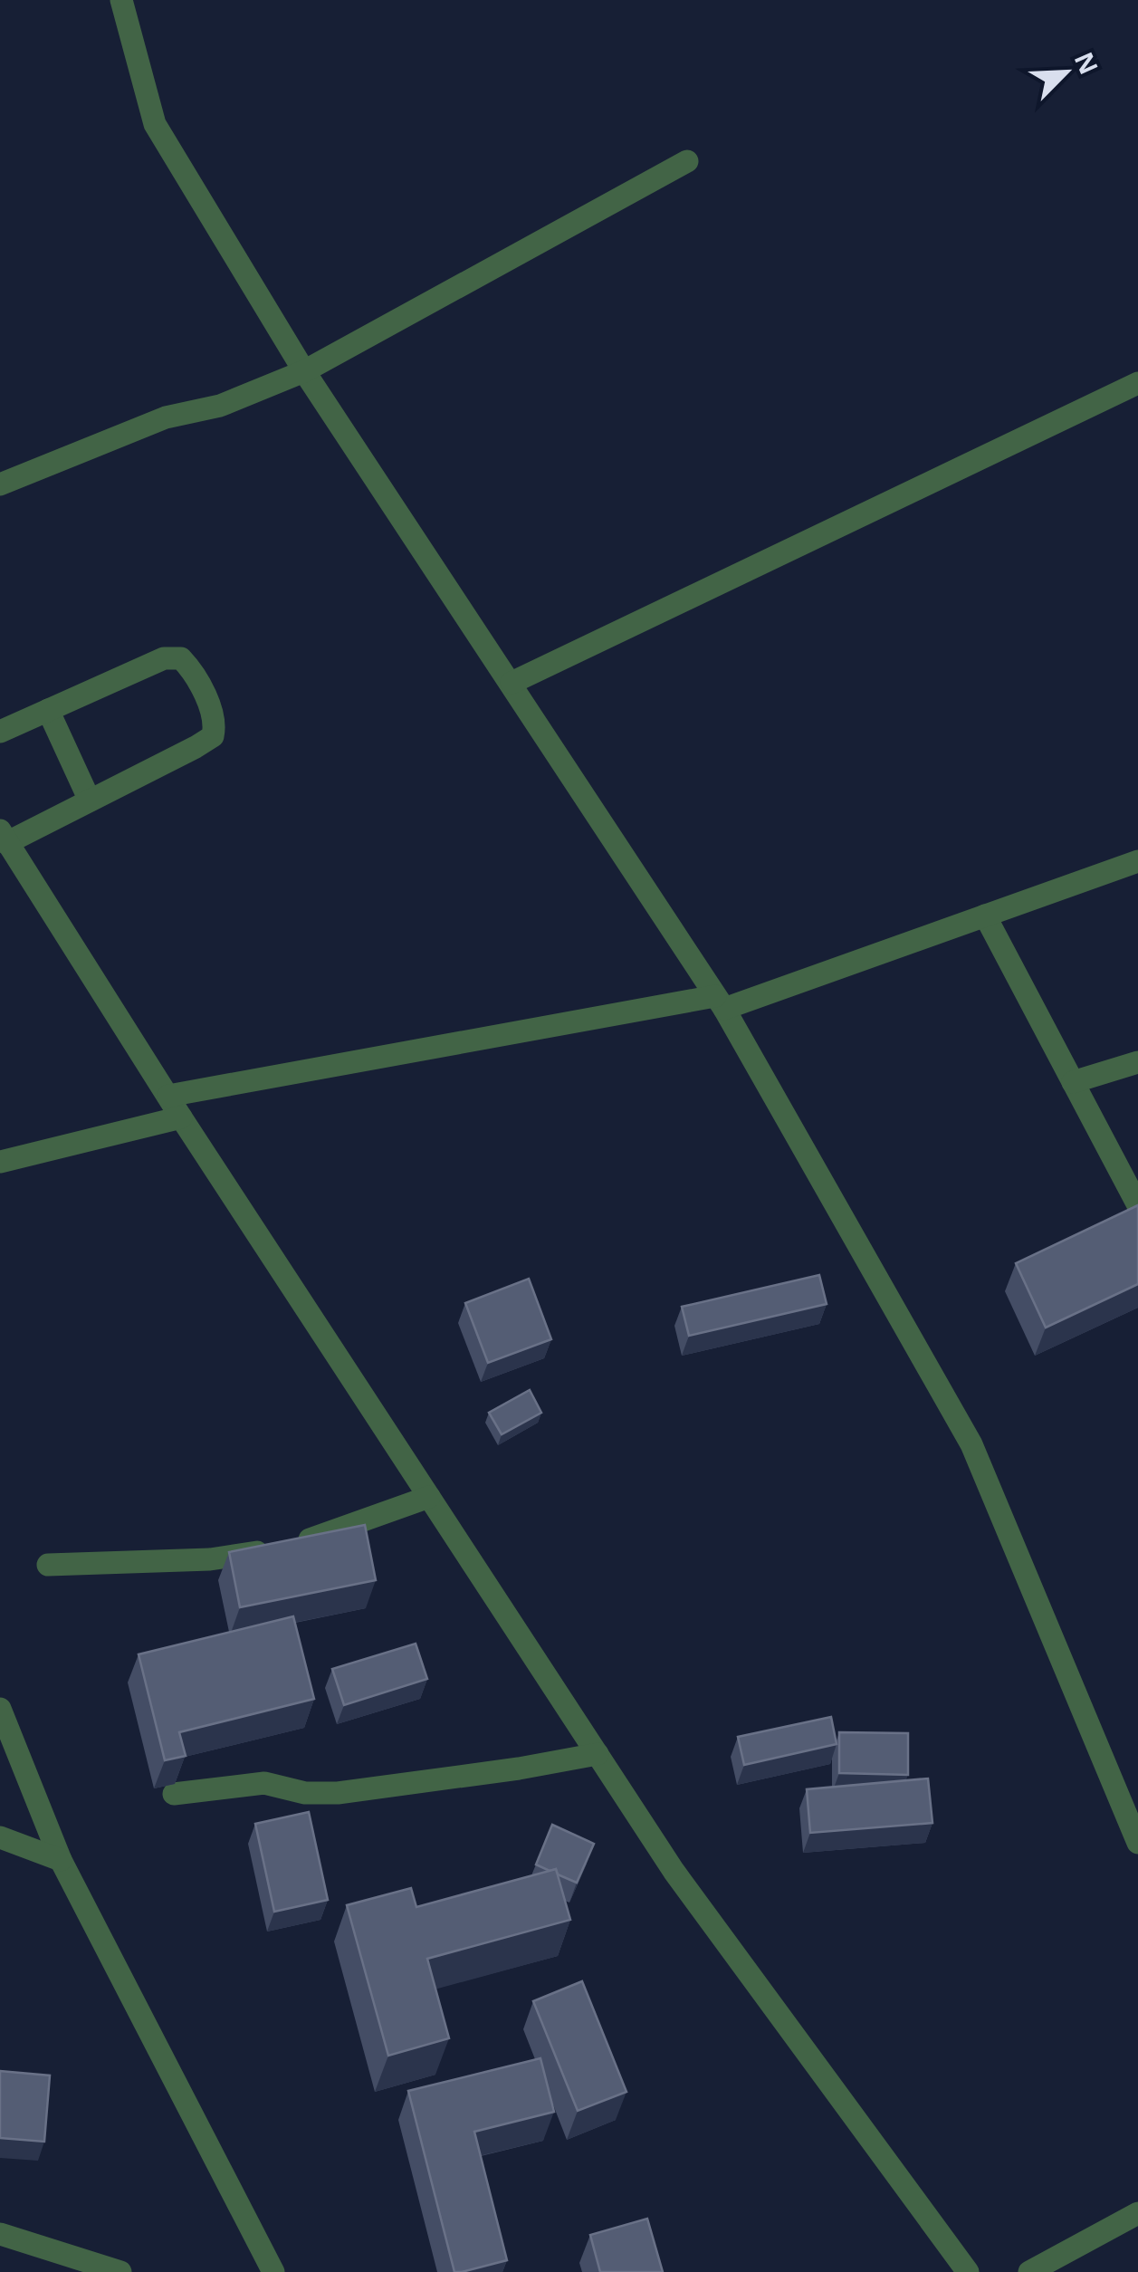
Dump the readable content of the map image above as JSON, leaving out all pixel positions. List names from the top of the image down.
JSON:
{
  "north": "top right"
}
